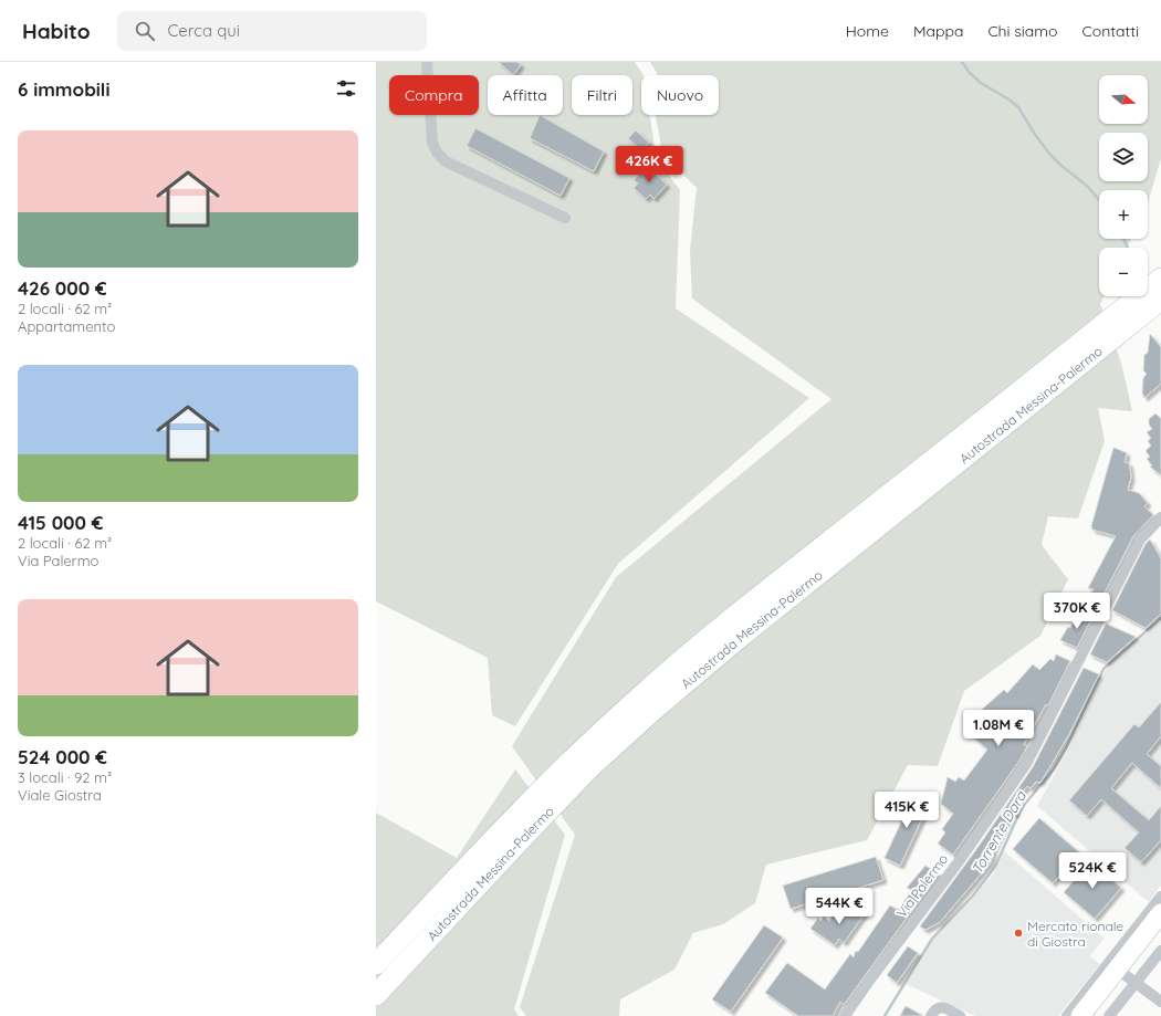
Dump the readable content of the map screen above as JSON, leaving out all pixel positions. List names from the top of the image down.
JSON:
{
  "streets": {
    "highway": ["Autostrada Messina-Palermo"],
    "street": ["Via Palermo"]
  },
  "water": ["Torrente Dara"],
  "places": ["Mercato rionale di Giostra"],
  "north": "right",
  "page": {
    "header": "Habito",
    "search": "Cerca qui",
    "nav": [
      "Home",
      "Mappa",
      "Chi siamo",
      "Contatti"
    ],
    "heading": "6 immobili",
    "map_buttons": ["+", "−"],
    "chip": [
      "Compra",
      "Affitta",
      "Filtri",
      "Nuovo"
    ],
    "list": [
      {
        "name": "426 000 €",
        "note": "2 locali · 62 m² · Appartamento"
      },
      {
        "name": "415 000 €",
        "note": "2 locali · 62 m² · Via Palermo"
      },
      {
        "name": "524 000 €",
        "note": "3 locali · 92 m² · Viale Giostra"
      }
    ],
    "price": [
      "426K €",
      "370K €",
      "1.08M €",
      "415K €",
      "524K €",
      "544K €"
    ]
  }
}
